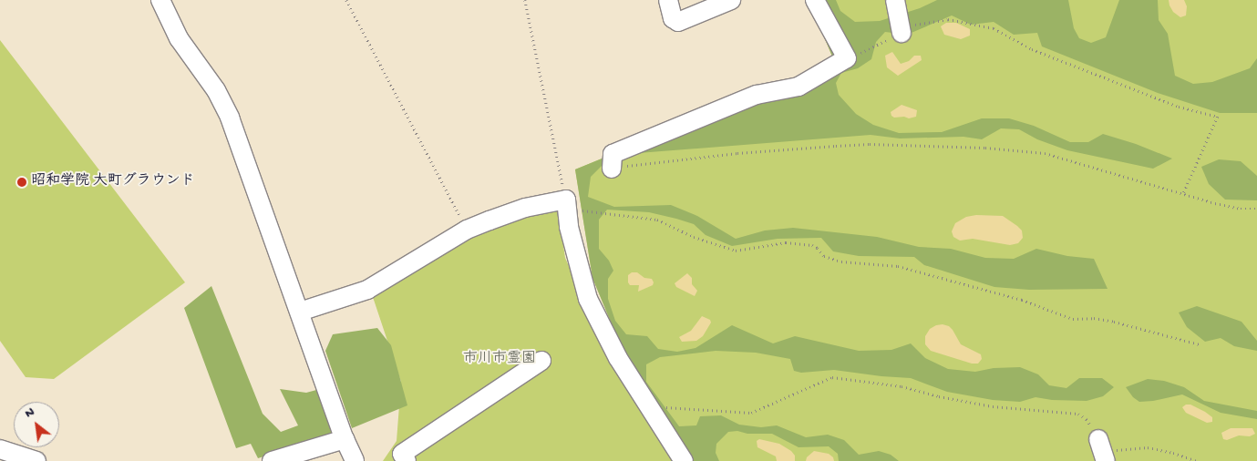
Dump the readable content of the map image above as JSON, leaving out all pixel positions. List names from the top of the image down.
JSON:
{
  "parks": ["市川市霊園"],
  "places": ["昭和学院 大町グラウンド"],
  "north": "top left"
}
